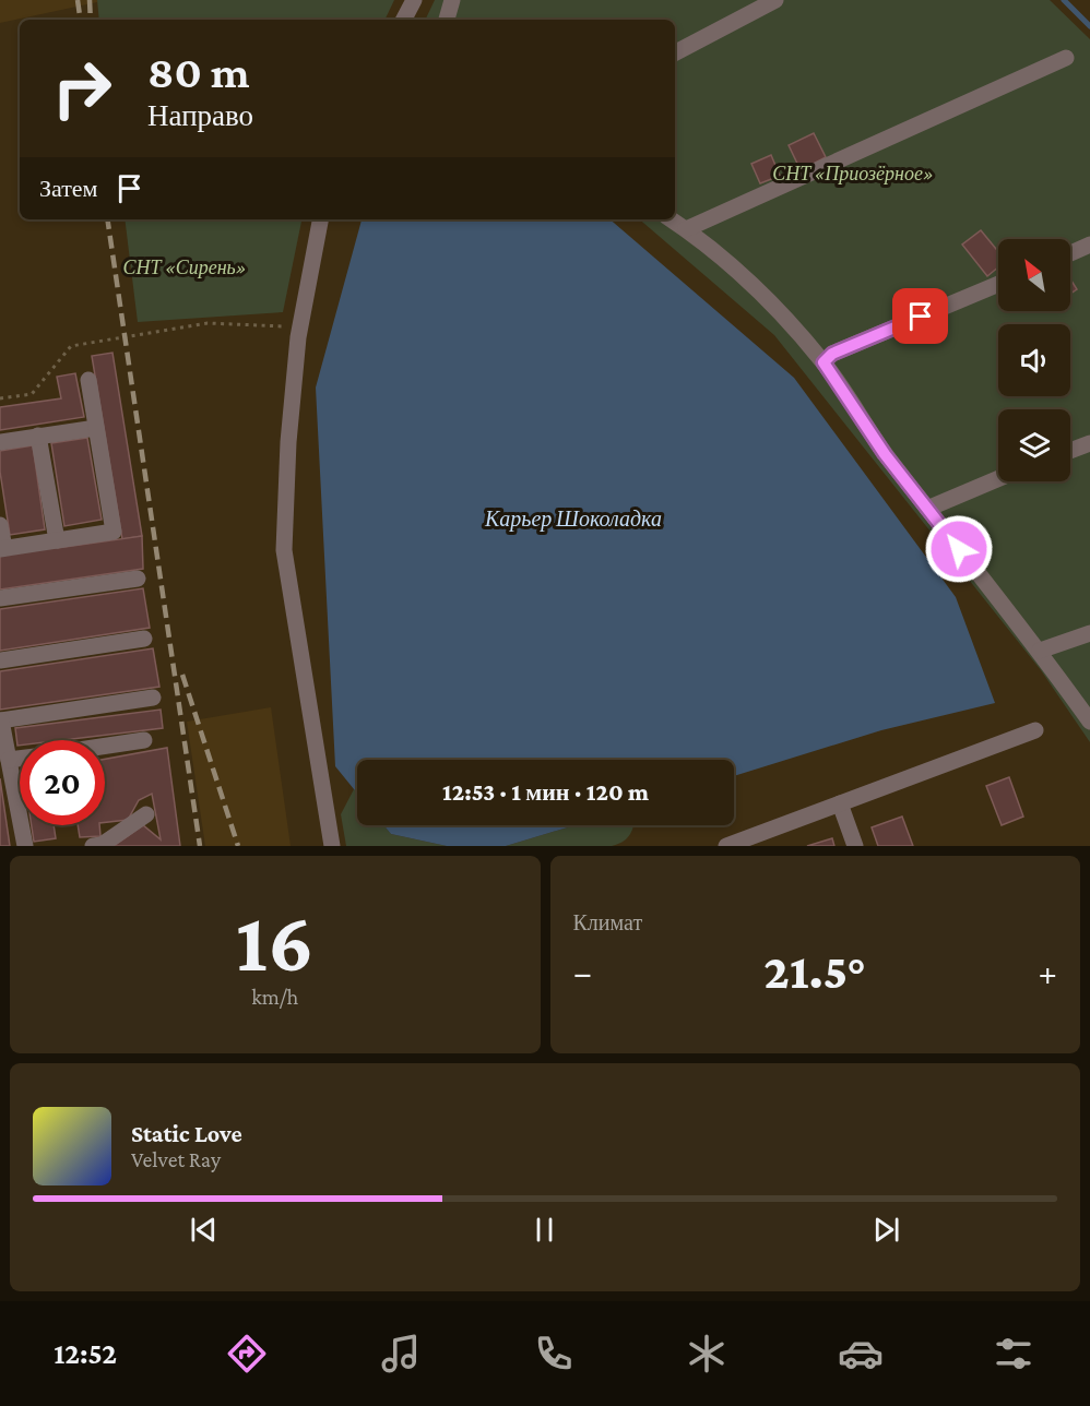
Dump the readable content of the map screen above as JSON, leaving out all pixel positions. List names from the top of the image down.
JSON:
{
  "water": ["Карьер Шоколадка"],
  "parks": ["СНТ «Приозёрное»", "СНТ «Сирень»"],
  "north": "top left",
  "page": {
    "turn": ["80 m", "Направо"],
    "then": "Затем",
    "limit": "20",
    "trip": "12:53 · 1 мин · 120 m",
    "tile": [
      ["16", "km/h"],
      "Климат"
    ],
    "heat": ["−", "21.5°", "+"],
    "song": ["Static Love", "Velvet Ray"],
    "tabs": "12:52"
  }
}
